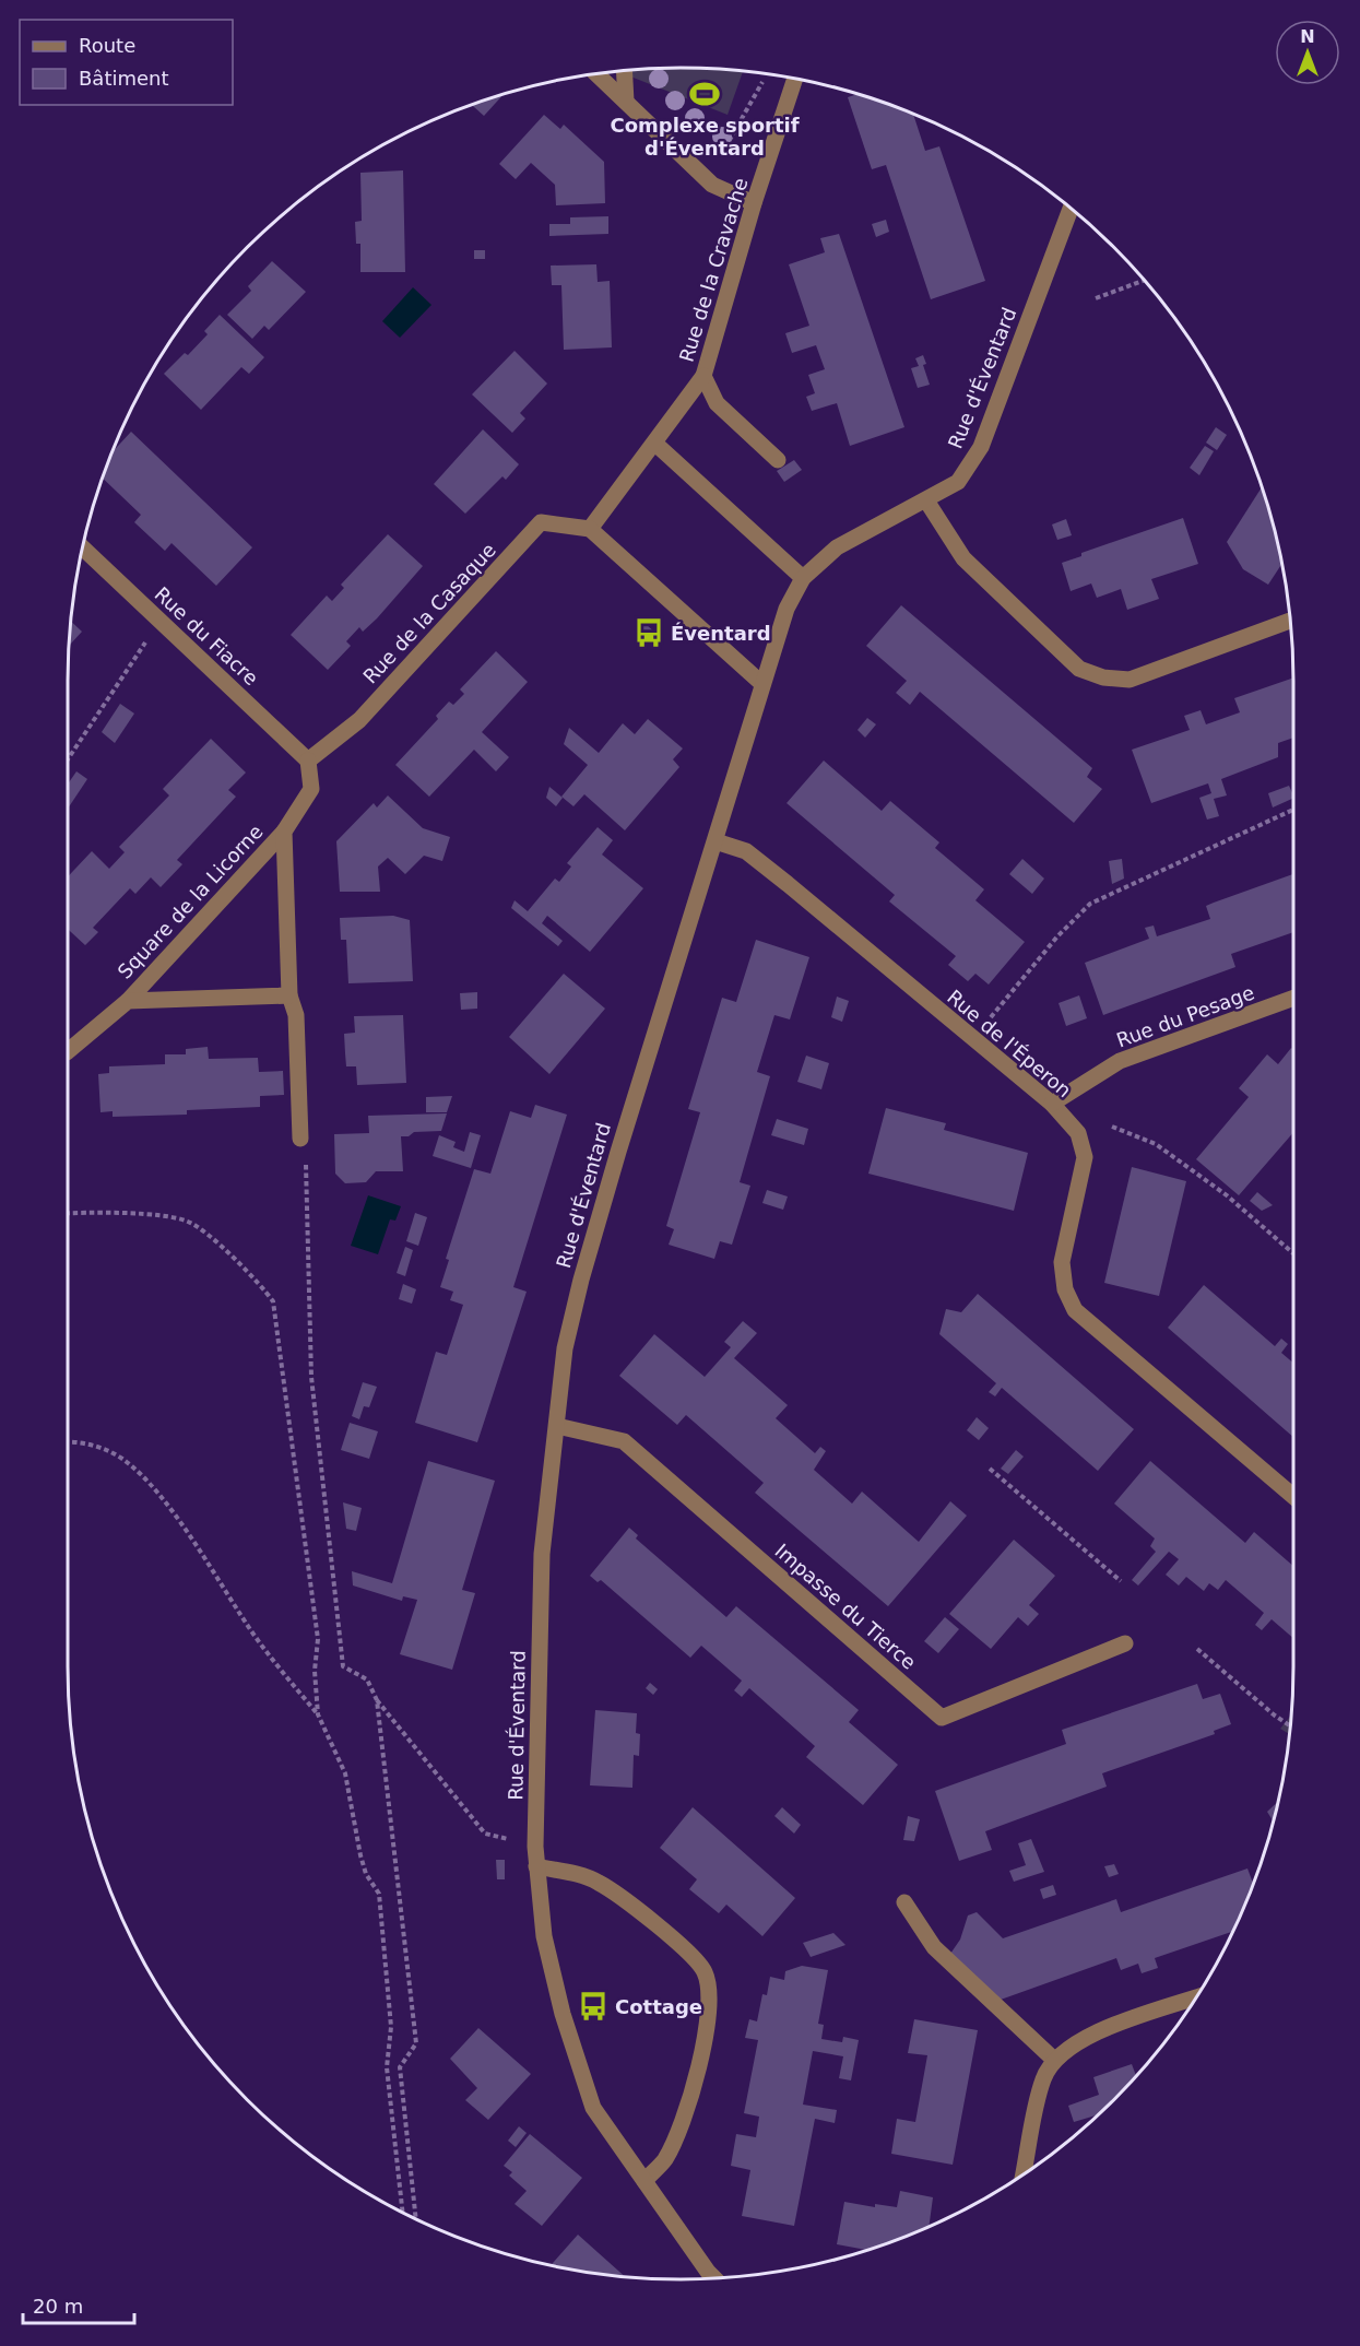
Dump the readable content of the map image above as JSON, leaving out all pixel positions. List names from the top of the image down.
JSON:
{
  "streets": {
    "street": [
      "Rue de la Cravache",
      "Rue d'Éventard",
      "Rue de la Casaque",
      "Rue du Fiacre",
      "Square de la Licorne",
      "Rue du Pesage",
      "Rue de l'Éperon",
      "Impasse du Tierce"
    ]
  },
  "crossings": [
    ["Rue d'Éventard", "Rue de l'Éperon"],
    ["Rue d'Éventard", "Impasse du Tierce"],
    ["Rue de la Casaque", "Rue du Fiacre"],
    ["Rue de la Casaque", "Square de la Licorne"],
    ["Rue du Fiacre", "Square de la Licorne"],
    ["Rue du Pesage", "Rue de l'Éperon"]
  ],
  "places": {
    "sports": ["Complexe sportif d'Éventard"],
    "bus stop": ["Éventard", "Cottage"]
  },
  "legend": ["Route", "Bâtiment"],
  "scale_bar": "20 m",
  "north": "top"
}
